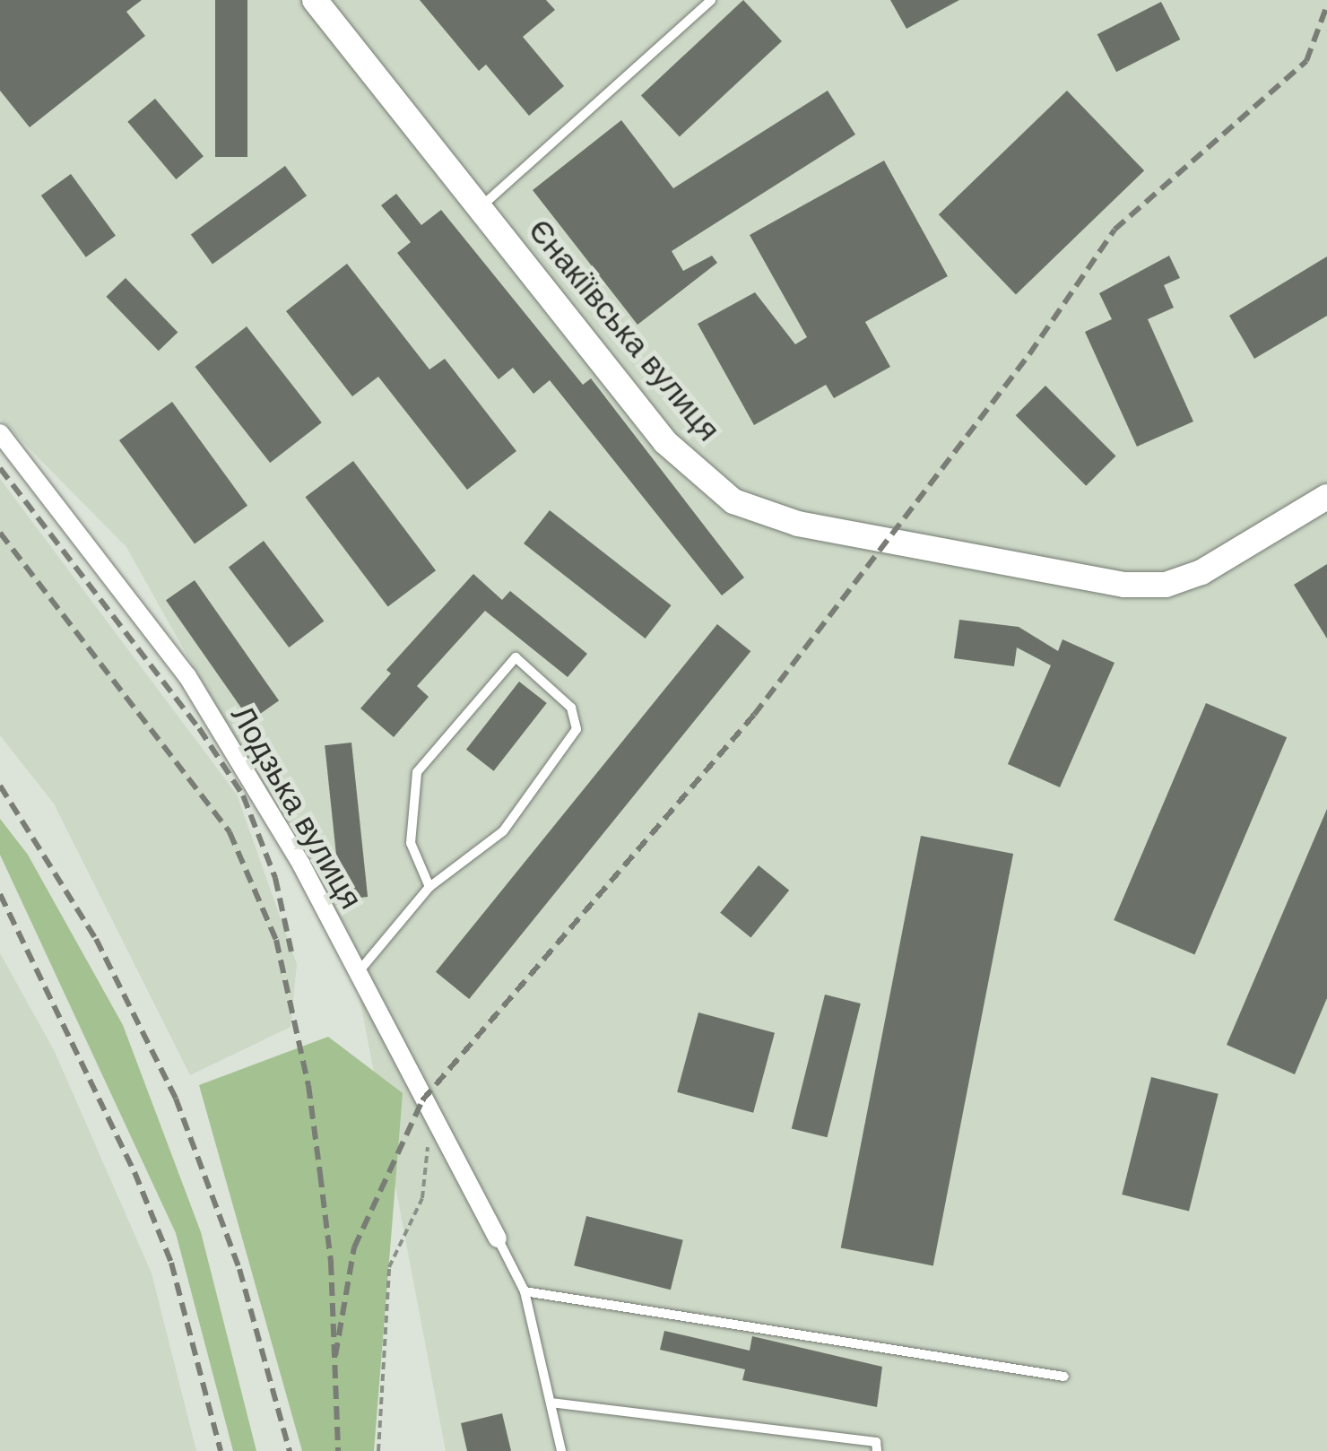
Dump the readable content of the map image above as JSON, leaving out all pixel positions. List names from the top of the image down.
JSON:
{
  "streets": {
    "street": ["Єнакіївська вулиця", "Лодзька вулиця"]
  }
}
